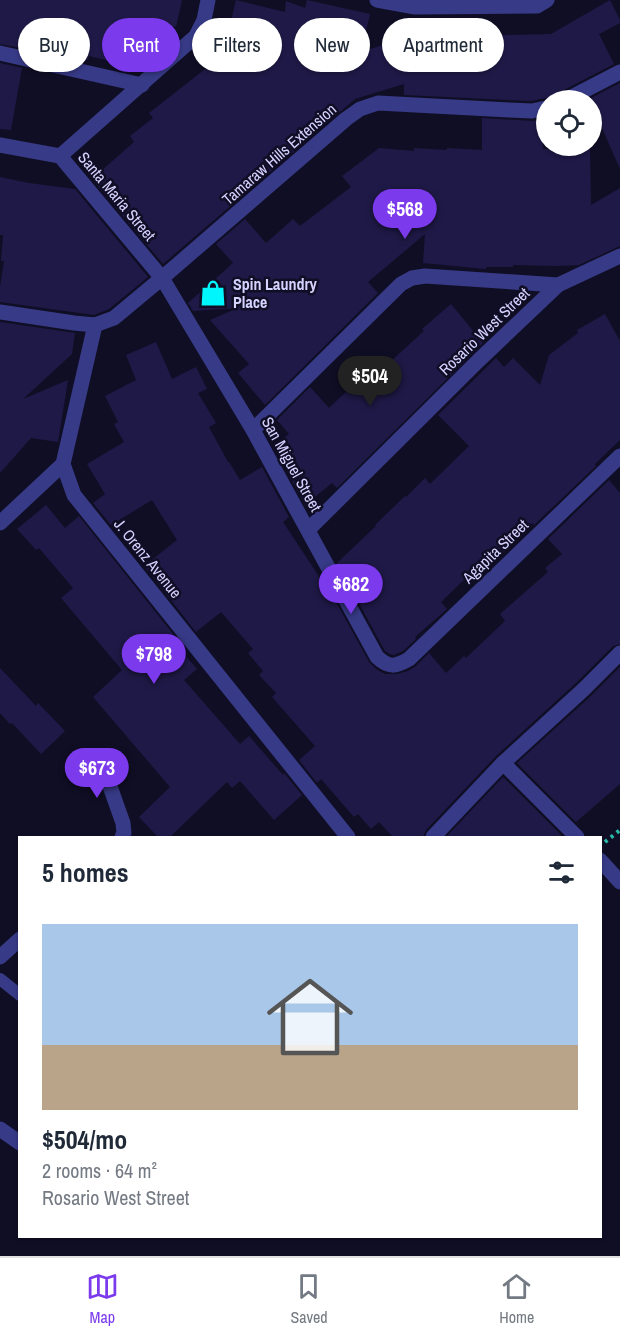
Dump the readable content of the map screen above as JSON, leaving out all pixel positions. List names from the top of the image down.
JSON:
{
  "streets": {
    "street": [
      "Tamaraw Hills Extension",
      "Santa Maria Street",
      "Rosario West Street",
      "San Miguel Street",
      "Agapita Street",
      "J. Orenz Avenue"
    ]
  },
  "crossings": [
    ["Tamaraw Hills Extension", "Santa Maria Street"],
    ["Tamaraw Hills Extension", "San Miguel Street"],
    ["Santa Maria Street", "San Miguel Street"],
    ["Rosario West Street", "San Miguel Street"],
    ["San Miguel Street", "Agapita Street"]
  ],
  "places": {
    "shop": ["Spin Laundry Place"]
  },
  "page": {
    "chip": [
      "Buy",
      "Rent",
      "Filters",
      "New",
      "Apartment"
    ],
    "price": [
      "$568",
      "$504",
      "$682",
      "$798",
      "$673"
    ],
    "heading": "5 homes",
    "list": [
      {
        "name": "$504/mo",
        "note": "2 rooms · 64 m² · Rosario West Street"
      }
    ],
    "tabs": ["Map", "Saved", "Home"]
  }
}
